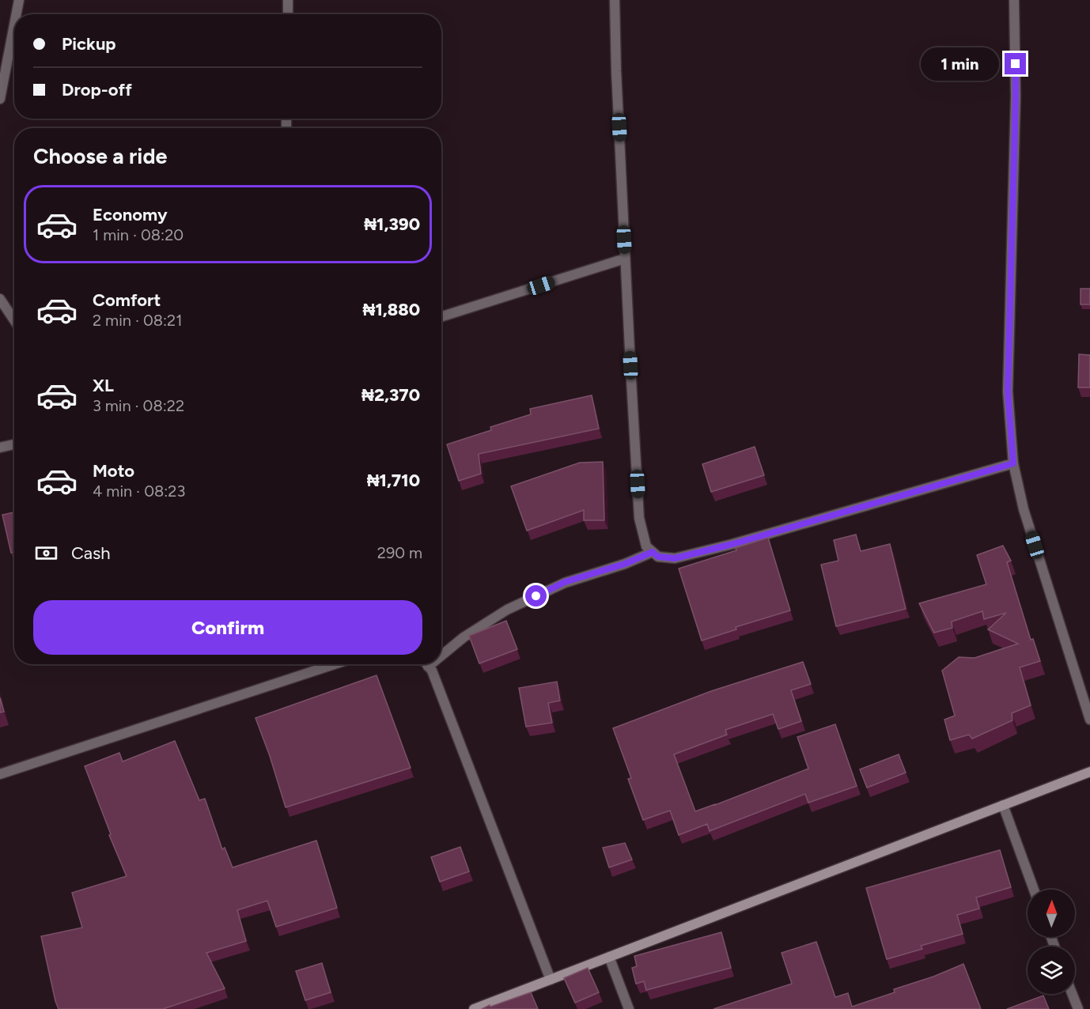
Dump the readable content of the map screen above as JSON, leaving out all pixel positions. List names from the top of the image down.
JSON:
{
  "north": "top",
  "page": {
    "banner": ["Pickup", "Drop-off"],
    "bubble": "1 min",
    "heading": "Choose a ride",
    "list": [
      {
        "name": "Economy",
        "note": "1 min · 08:20",
        "value": "₦1,390"
      },
      {
        "name": "Comfort",
        "note": "2 min · 08:21",
        "value": "₦1,880"
      },
      {
        "name": "XL",
        "note": "3 min · 08:22",
        "value": "₦2,370"
      },
      {
        "name": "Moto",
        "note": "4 min · 08:23",
        "value": "₦1,710"
      }
    ],
    "pay": ["Cash", "290 m"],
    "buttons": "Confirm"
  }
}
